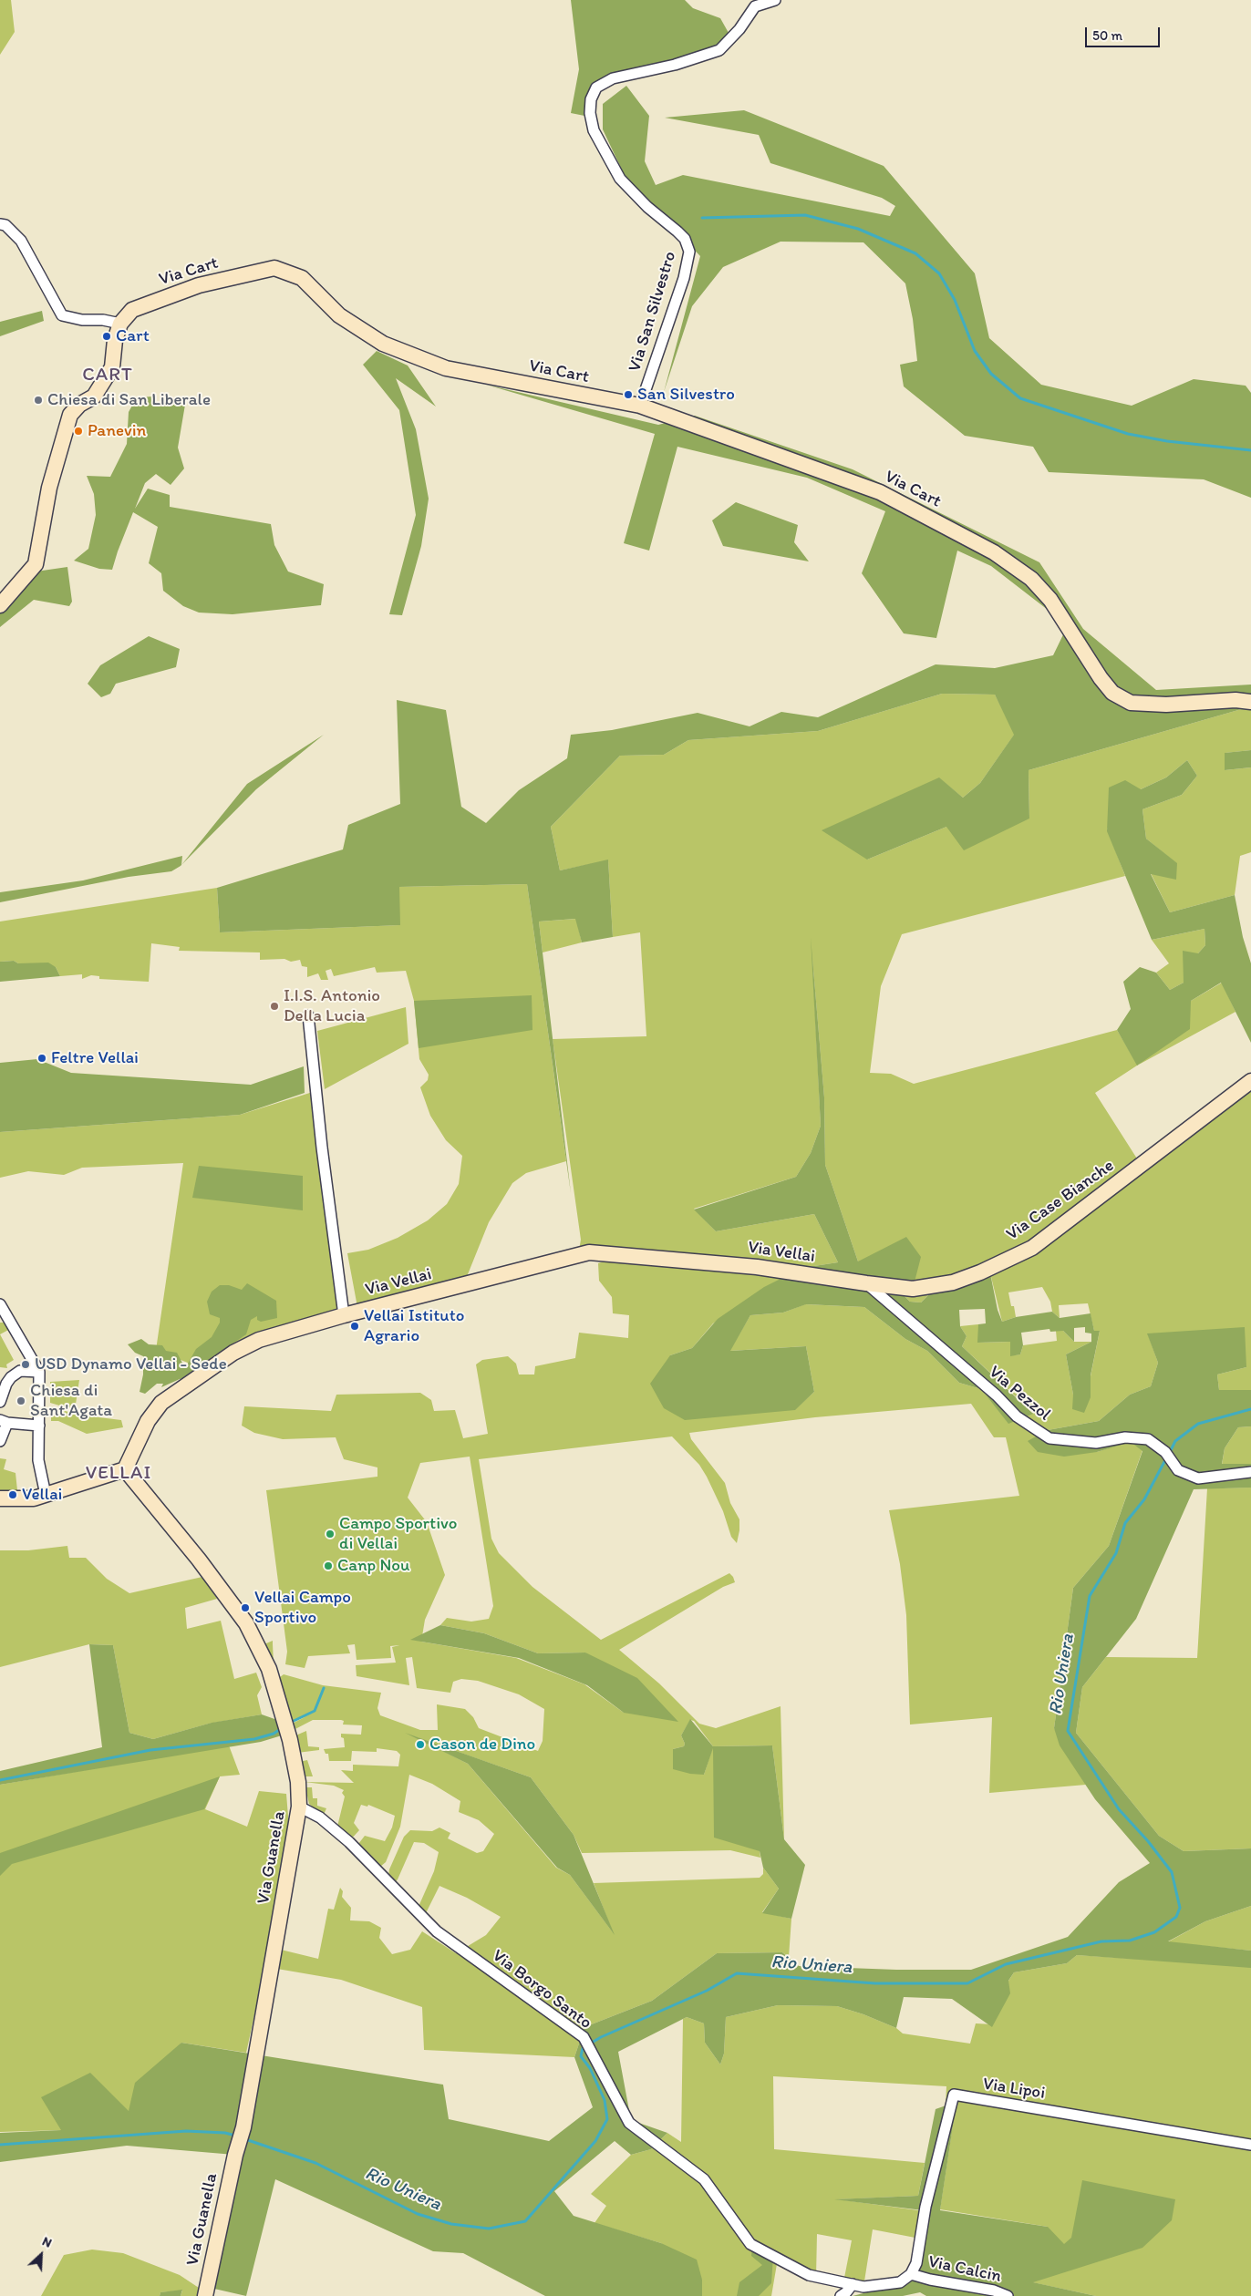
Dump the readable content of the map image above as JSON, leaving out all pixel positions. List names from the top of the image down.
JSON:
{
  "streets": {
    "street": [
      "Via Cart",
      "Via San Silvestro",
      "Via Case Bianche",
      "Via Vellai",
      "Via Pezzol",
      "Via Guanella",
      "Via Borgo Santo",
      "Via Lipoi",
      "Via Calcin"
    ]
  },
  "crossings": [
    ["Via Cart", "Via San Silvestro"],
    ["Via Case Bianche", "Via Vellai"],
    ["Via Case Bianche", "Via Pezzol"],
    ["Via Vellai", "Via Pezzol"],
    ["Via Vellai", "Via Guanella"],
    ["Via Guanella", "Via Borgo Santo"],
    ["Via Borgo Santo", "Via Calcin"],
    ["Via Lipoi", "Via Calcin"]
  ],
  "districts": ["CART", "VELLAI"],
  "water": ["Rio Uniera"],
  "places": [
    "Cart",
    "San Silvestro",
    "Chiesa di San Liberale",
    "Panevin",
    "I.I.S. Antonio Della Lucia",
    "Feltre Vellai",
    "Vellai Istituto Agrario",
    "USD Dynamo Vellai - Sede",
    "Chiesa di Sant'Agata",
    "Vellai",
    "Campo Sportivo di Vellai",
    "Canp Nou",
    "Vellai Campo Sportivo",
    "Cason de Dino"
  ],
  "scale_bar": "50 m",
  "north": "top right"
}
